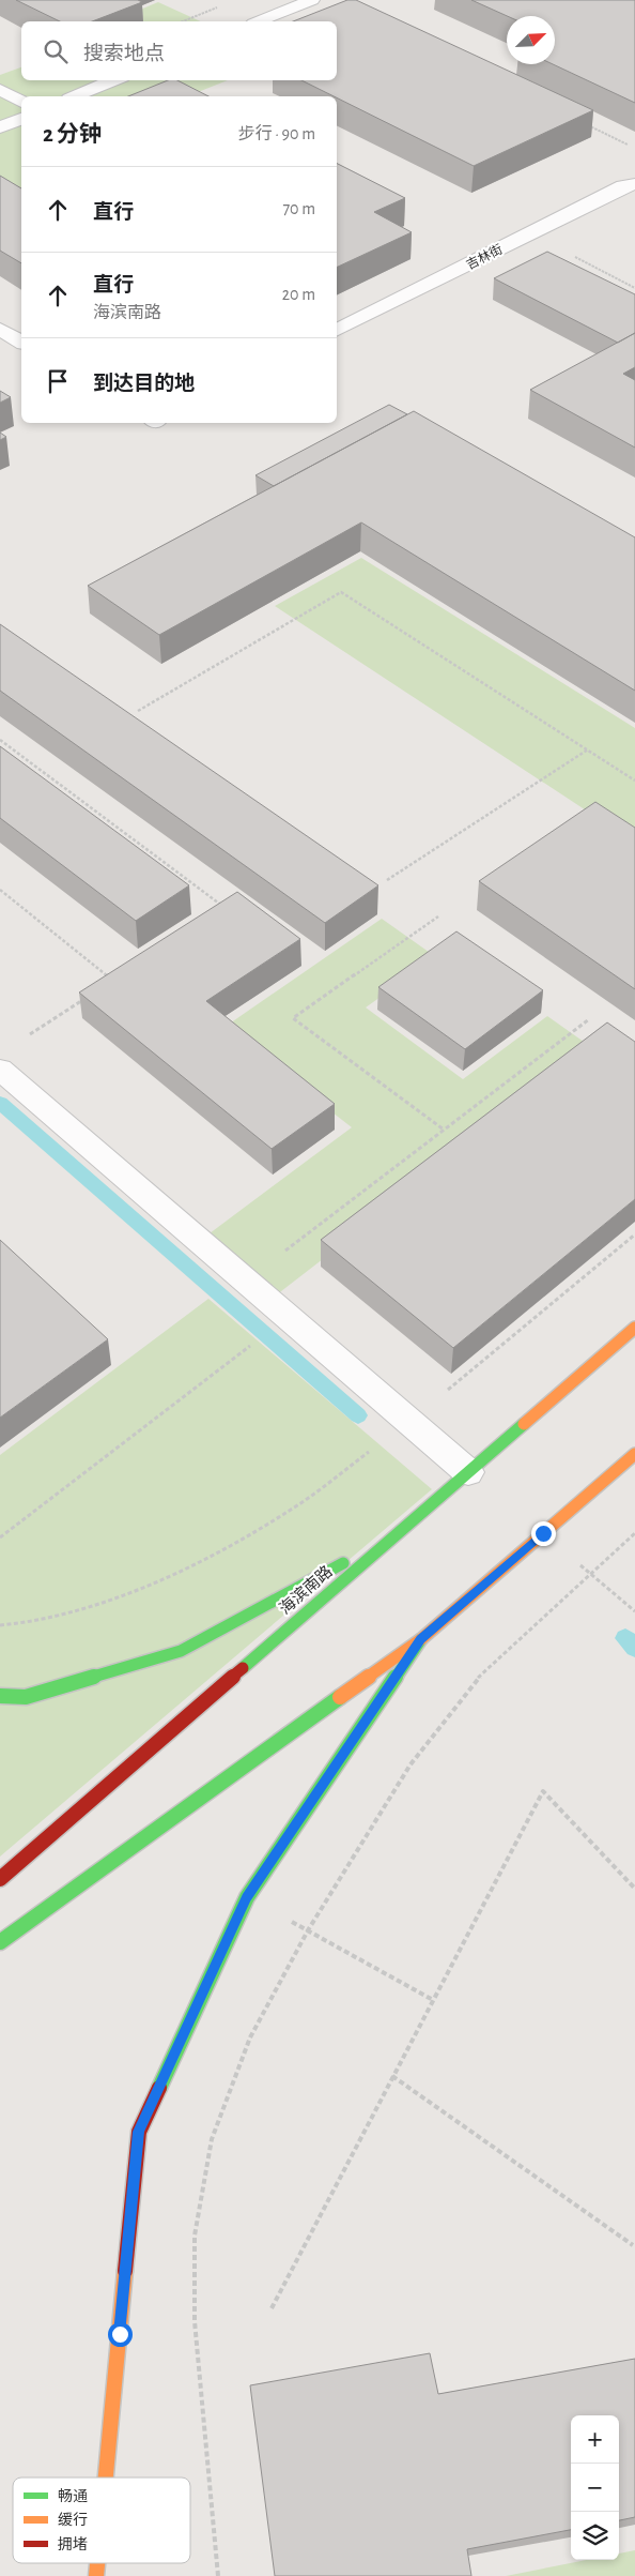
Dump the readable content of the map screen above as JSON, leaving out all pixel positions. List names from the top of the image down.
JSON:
{
  "streets": {
    "main road": ["海滨南路"],
    "street": ["吉林街"]
  },
  "legend": ["畅通", "缓行", "拥堵"],
  "north": "top right",
  "page": {
    "search": "搜索地点",
    "heading": ["2 分钟", "步行 · 90 m"],
    "list": [
      ["直行", "70 m"],
      ["直行", "海滨南路", "20 m"],
      "到达目的地"
    ],
    "map_buttons": ["+", "−"]
  }
}
